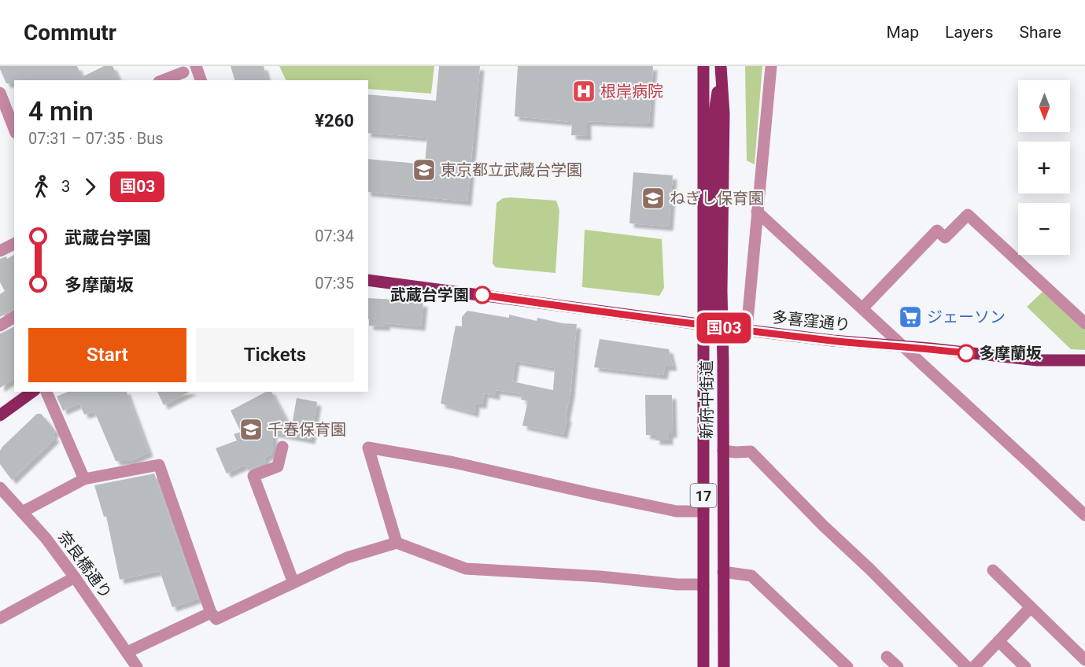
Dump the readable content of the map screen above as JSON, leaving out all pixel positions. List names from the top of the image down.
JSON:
{
  "streets": {
    "main road": ["多喜窪通り", "新府中街道", "17"],
    "street": ["奈良橋通り"]
  },
  "crossings": [
    ["多喜窪通り", "新府中街道"]
  ],
  "places": {
    "hospital": ["根岸病院"],
    "school or university": ["東京都立武蔵台学園", "ねぎし保育園", "千春保育園"],
    "other": ["武蔵台学園", "多摩蘭坂"],
    "supermarket": ["ジェーソン"]
  },
  "lines": ["bus line 国03"],
  "north": "bottom",
  "page": {
    "header": "Commutr",
    "nav": ["Map", "Layers", "Share"],
    "on_map": "国03",
    "map_buttons": ["+", "−"],
    "heading": ["4 min", "07:31 – 07:35 · Bus", "¥260"],
    "legs": ["3", "国03"],
    "list": [
      {
        "name": "武蔵台学園",
        "value": "07:34"
      },
      {
        "name": "多摩蘭坂",
        "value": "07:35"
      }
    ],
    "buttons": ["Start", "Tickets"]
  }
}
